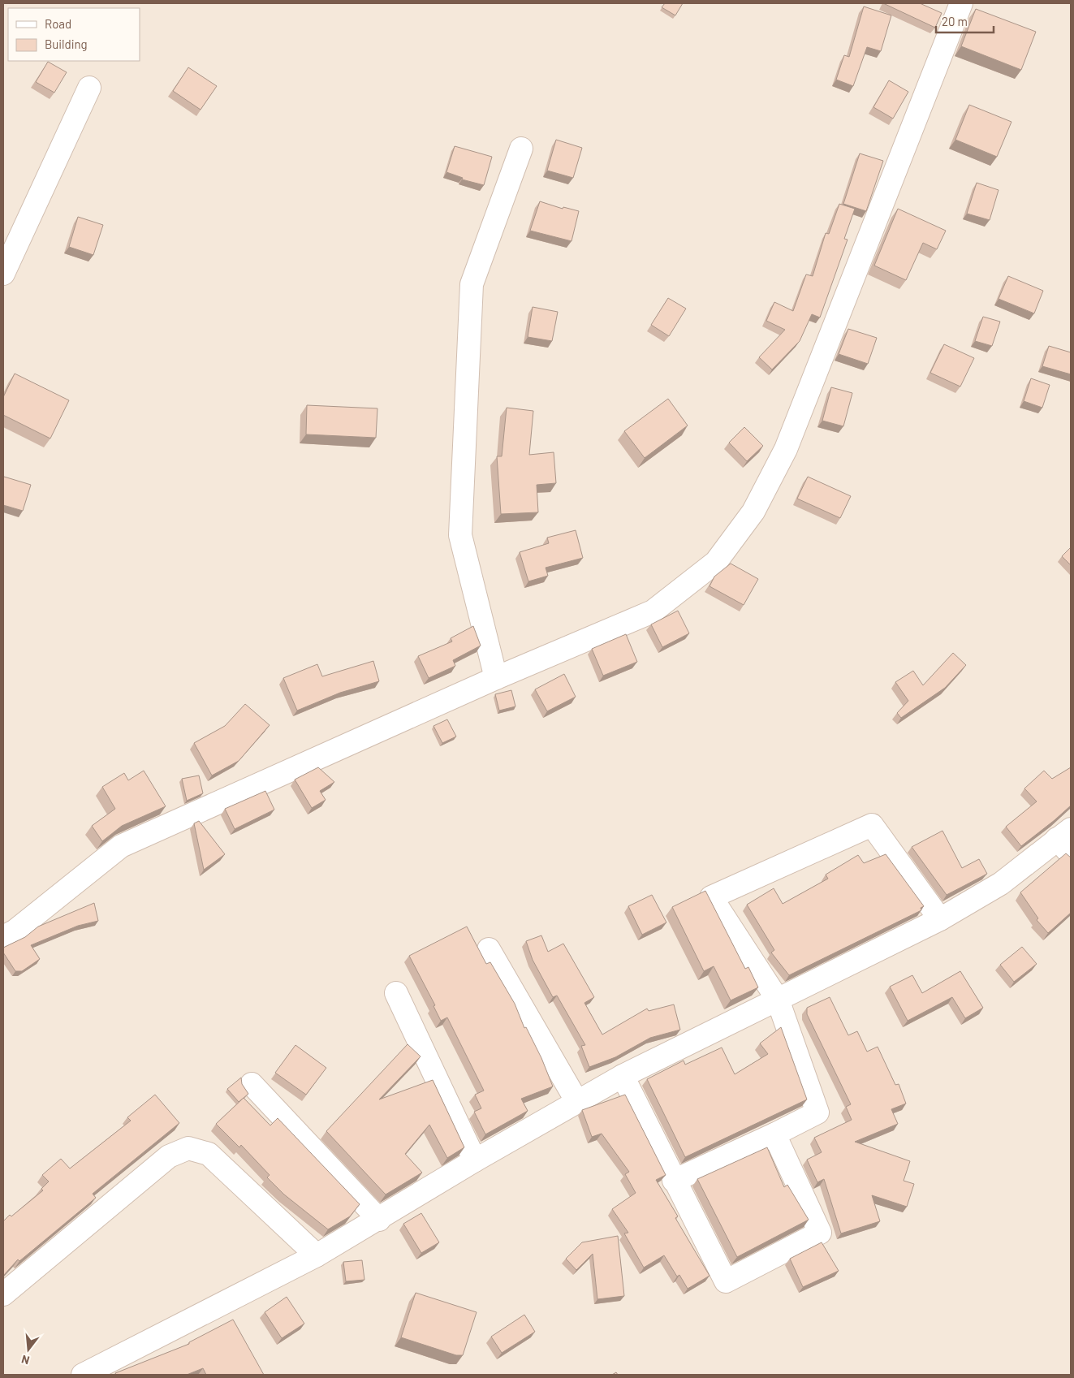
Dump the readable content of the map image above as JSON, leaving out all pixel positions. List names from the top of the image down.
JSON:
{
  "legend": ["Road", "Building"],
  "scale_bar": "20 m",
  "north": "bottom"
}
